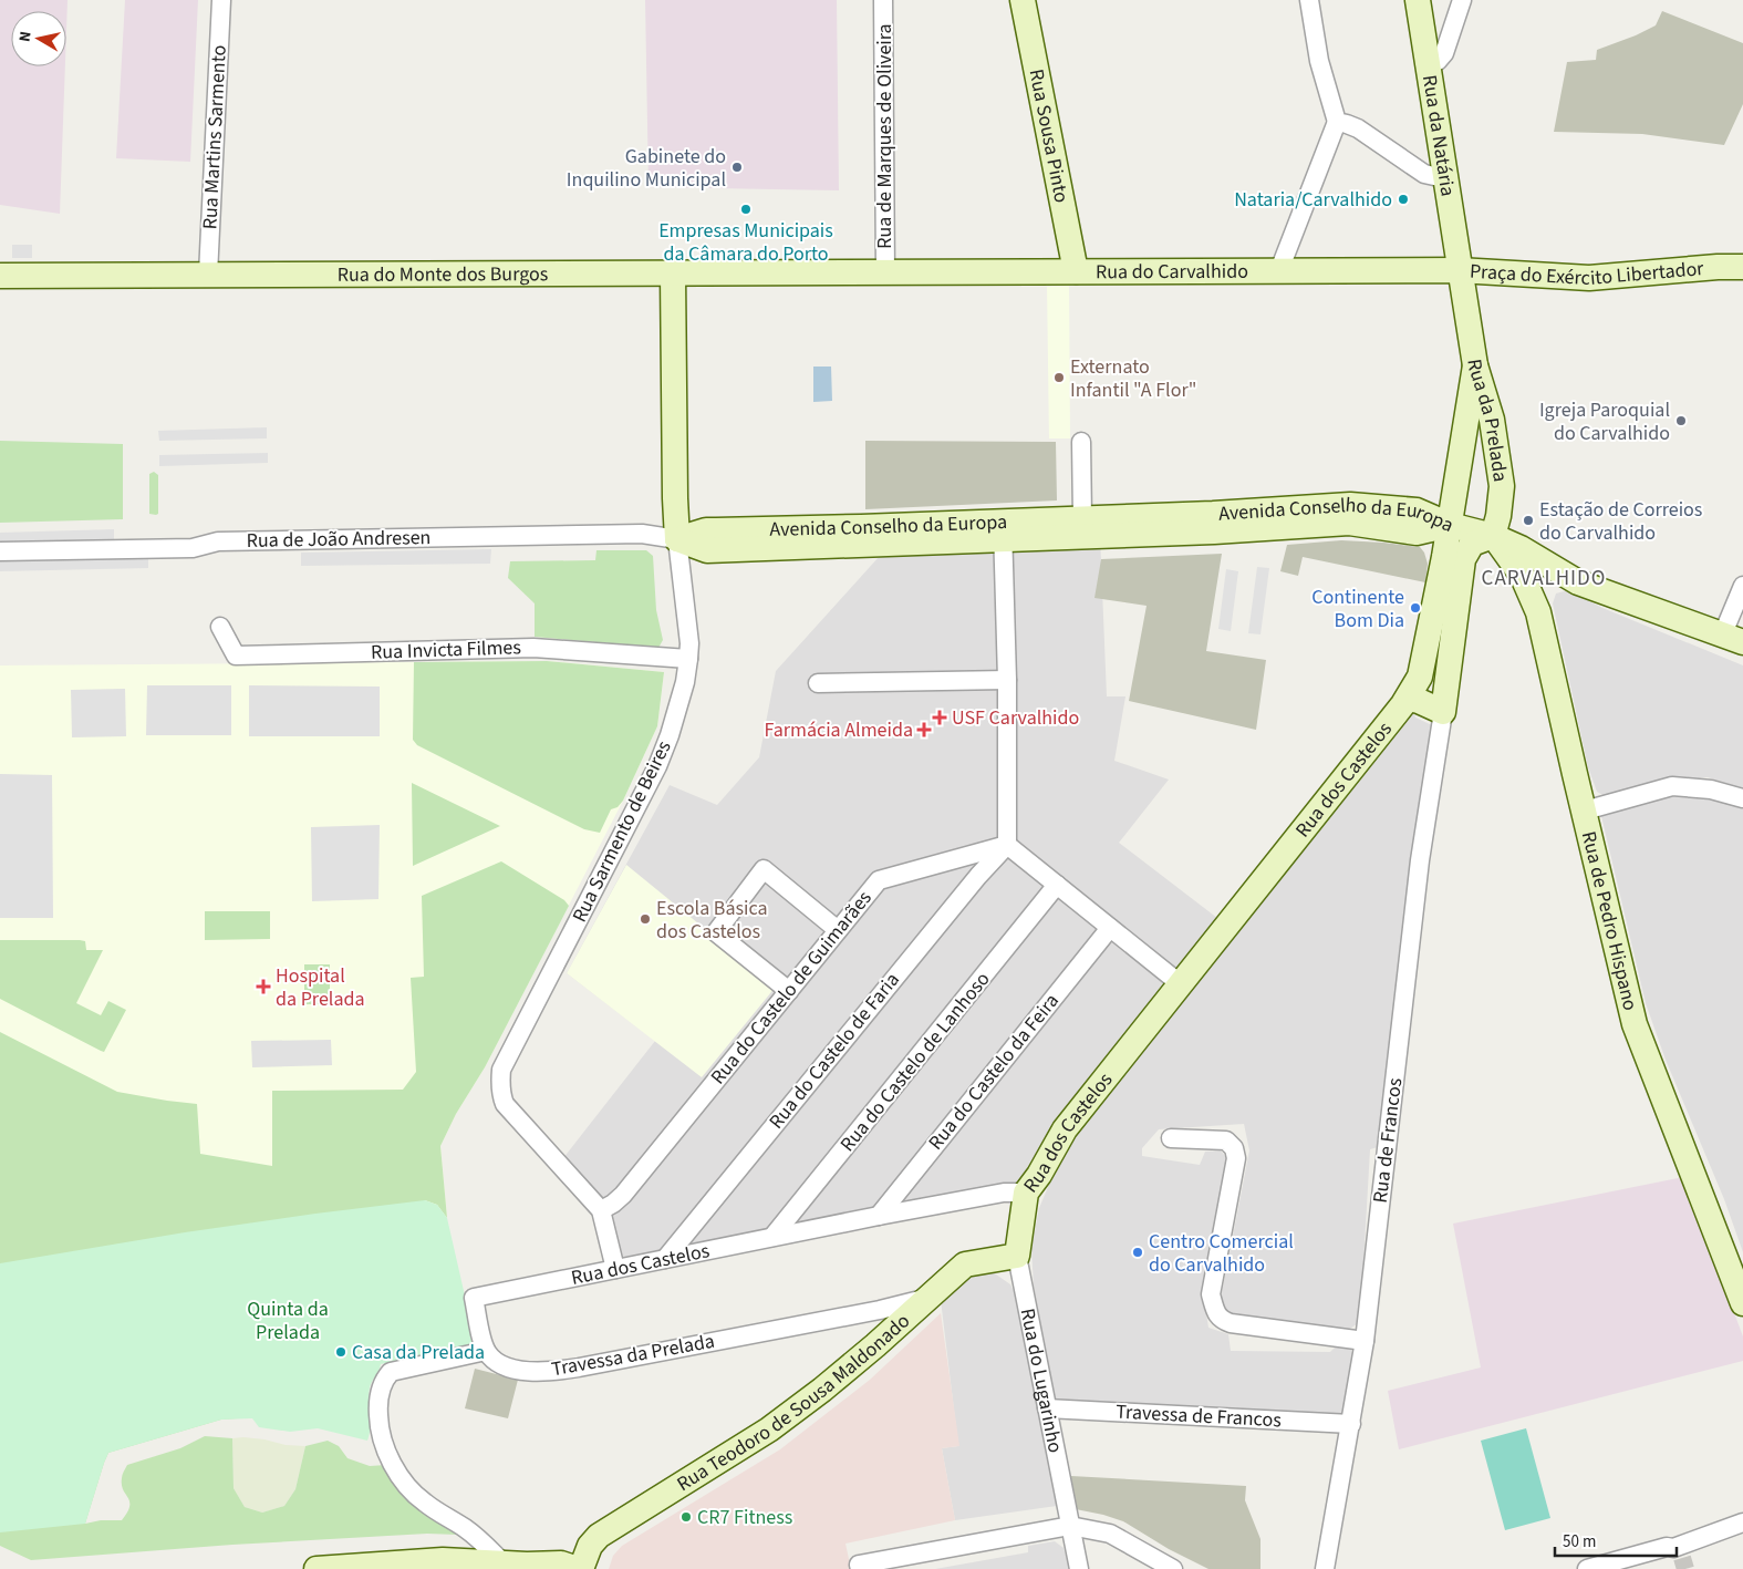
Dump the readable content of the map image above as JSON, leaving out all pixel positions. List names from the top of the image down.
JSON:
{
  "streets": {
    "main road": [
      "Rua Sousa Pinto",
      "Rua da Natária",
      "Praça do Exército Libertador",
      "Rua do Carvalhido",
      "Rua do Monte dos Burgos",
      "Rua da Prelada",
      "Avenida Conselho da Europa",
      "Rua dos Castelos",
      "Rua Sarmento de Beires",
      "Rua de Pedro Hispano",
      "Rua do Lugarinho",
      "Rua Teodoro de Sousa Maldonado"
    ],
    "street": [
      "Rua de Marques de Oliveira",
      "Rua Martins Sarmento",
      "Rua de João Andresen",
      "Rua Invicta Filmes",
      "Rua do Castelo de Guimarães",
      "Rua do Castelo de Faria",
      "Rua do Castelo de Lanhoso",
      "Rua do Castelo da Feira",
      "Rua de Francos",
      "Travessa da Prelada",
      "Travessa de Francos"
    ]
  },
  "crossings": [
    ["Rua Sousa Pinto", "Rua do Carvalhido"],
    ["Rua da Natária", "Praça do Exército Libertador"],
    ["Rua da Natária", "Rua do Carvalhido"],
    ["Rua de Marques de Oliveira", "Rua do Carvalhido"],
    ["Rua de Marques de Oliveira", "Rua do Monte dos Burgos"],
    ["Rua Martins Sarmento", "Rua do Monte dos Burgos"],
    ["Praça do Exército Libertador", "Rua do Carvalhido"],
    ["Praça do Exército Libertador", "Rua da Prelada"],
    ["Rua do Carvalhido", "Rua do Monte dos Burgos"],
    ["Rua do Monte dos Burgos", "Rua Sarmento de Beires"],
    ["Rua da Prelada", "Avenida Conselho da Europa"],
    ["Rua da Prelada", "Rua dos Castelos"],
    ["Rua da Prelada", "Rua de Pedro Hispano"],
    ["Avenida Conselho da Europa", "Rua de João Andresen"],
    ["Avenida Conselho da Europa", "Rua Sarmento de Beires"],
    ["Rua de João Andresen", "Rua Sarmento de Beires"],
    ["Rua Invicta Filmes", "Rua Sarmento de Beires"],
    ["Rua dos Castelos", "Rua Sarmento de Beires"],
    ["Rua dos Castelos", "Rua do Castelo de Faria"],
    ["Rua dos Castelos", "Rua do Castelo de Lanhoso"],
    ["Rua dos Castelos", "Rua do Castelo da Feira"],
    ["Rua dos Castelos", "Travessa da Prelada"],
    ["Rua dos Castelos", "Rua do Lugarinho"],
    ["Rua Sarmento de Beires", "Rua do Castelo de Guimarães"],
    ["Rua do Castelo de Guimarães", "Rua do Castelo de Faria"],
    ["Rua de Francos", "Travessa de Francos"],
    ["Travessa da Prelada", "Rua Teodoro de Sousa Maldonado"],
    ["Rua do Lugarinho", "Rua Teodoro de Sousa Maldonado"],
    ["Rua do Lugarinho", "Travessa de Francos"]
  ],
  "districts": ["CARVALHIDO"],
  "parks": ["Quinta da Prelada"],
  "places": {
    "other": [
      "Gabinete do Inquilino Municipal",
      "Nataria/Carvalhido",
      "Empresas Municipais da Câmara do Porto",
      "Externato Infantil \"A Flor\"",
      "Igreja Paroquial do Carvalhido",
      "Estação de Correios do Carvalhido",
      "Continente Bom Dia",
      "Escola Básica dos Castelos",
      "Centro Comercial do Carvalhido",
      "Casa da Prelada",
      "CR7 Fitness"
    ],
    "health": ["USF Carvalhido", "Farmácia Almeida", "Hospital da Prelada"]
  },
  "scale_bar": "50 m",
  "north": "left"
}
